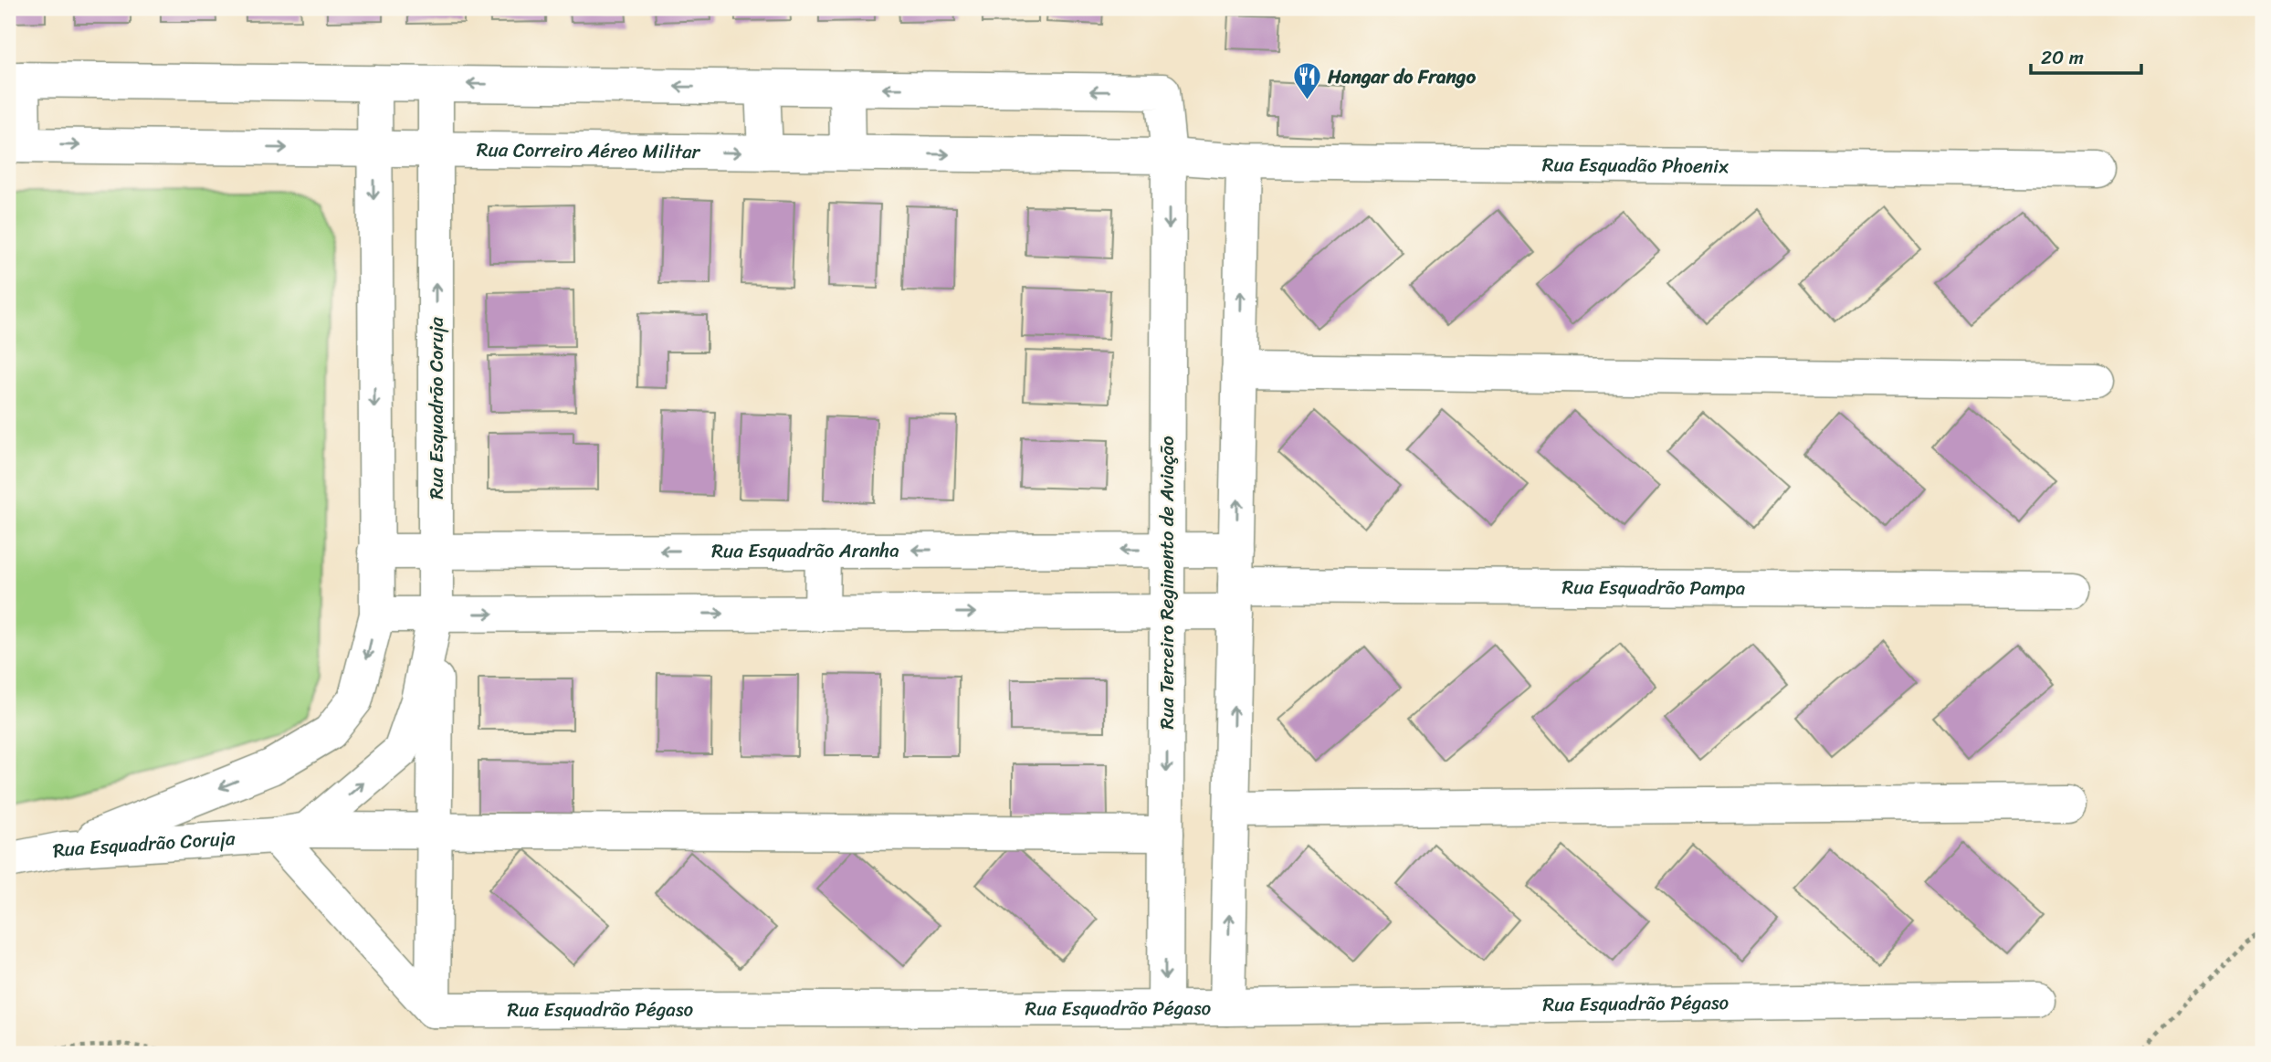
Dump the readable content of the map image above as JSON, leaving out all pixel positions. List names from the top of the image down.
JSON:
{
  "streets": {
    "street": [
      "Rua Correiro Aéreo Militar",
      "Rua Esquadão Phoenix",
      "Rua Esquadrão Coruja",
      "Rua Esquadrão Aranha",
      "Rua Terceiro Regimento de Aviação",
      "Rua Esquadrão Pampa",
      "Rua Esquadrão Pégaso"
    ]
  },
  "crossings": [
    ["Rua Correiro Aéreo Militar", "Rua Esquadão Phoenix"],
    ["Rua Correiro Aéreo Militar", "Rua Esquadrão Coruja"],
    ["Rua Correiro Aéreo Militar", "Rua Terceiro Regimento de Aviação"],
    ["Rua Esquadão Phoenix", "Rua Terceiro Regimento de Aviação"],
    ["Rua Esquadrão Coruja", "Rua Esquadrão Aranha"],
    ["Rua Esquadrão Aranha", "Rua Terceiro Regimento de Aviação"],
    ["Rua Terceiro Regimento de Aviação", "Rua Esquadrão Pégaso"]
  ],
  "places": {
    "restaurant": ["Hangar do Frango"]
  },
  "scale_bar": "20 m"
}
